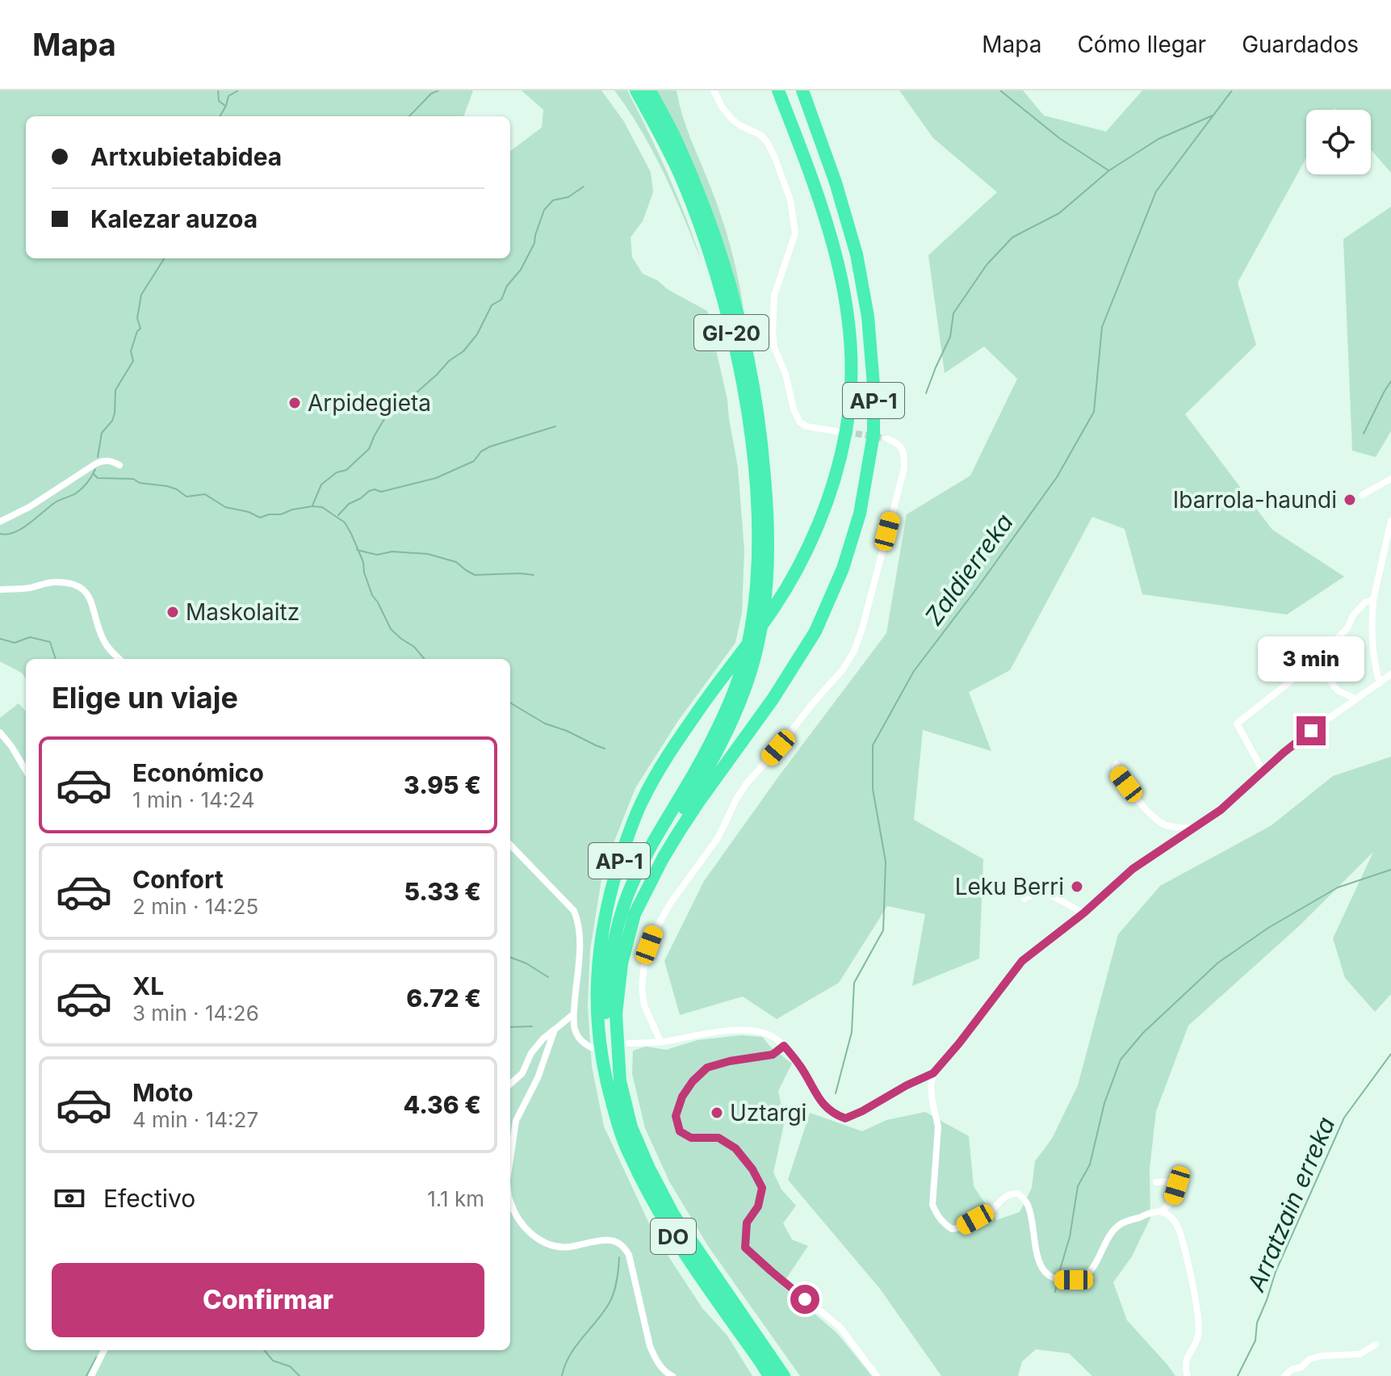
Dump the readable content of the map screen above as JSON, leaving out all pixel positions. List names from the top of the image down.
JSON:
{
  "streets": {
    "highway": ["GI-20", "AP-1", "DO"]
  },
  "crossings": [
    ["GI-20", "AP-1"],
    ["GI-20", "DO"],
    ["AP-1", "DO"]
  ],
  "water": ["Zaldierreka", "Arratzain erreka"],
  "places": [
    "Arpidegieta",
    "Ibarrola-haundi",
    "Maskolaitz",
    "Leku Berri",
    "Uztargi"
  ],
  "page": {
    "header": "Mapa",
    "nav": ["Mapa", "Cómo llegar", "Guardados"],
    "banner": ["Artxubietabidea", "Kalezar auzoa"],
    "bubble": "3 min",
    "heading": "Elige un viaje",
    "list": [
      {
        "name": "Económico",
        "note": "1 min · 14:24",
        "value": "3.95 €"
      },
      {
        "name": "Confort",
        "note": "2 min · 14:25",
        "value": "5.33 €"
      },
      {
        "name": "XL",
        "note": "3 min · 14:26",
        "value": "6.72 €"
      },
      {
        "name": "Moto",
        "note": "4 min · 14:27",
        "value": "4.36 €"
      }
    ],
    "pay": ["Efectivo", "1.1 km"],
    "buttons": "Confirmar"
  }
}
